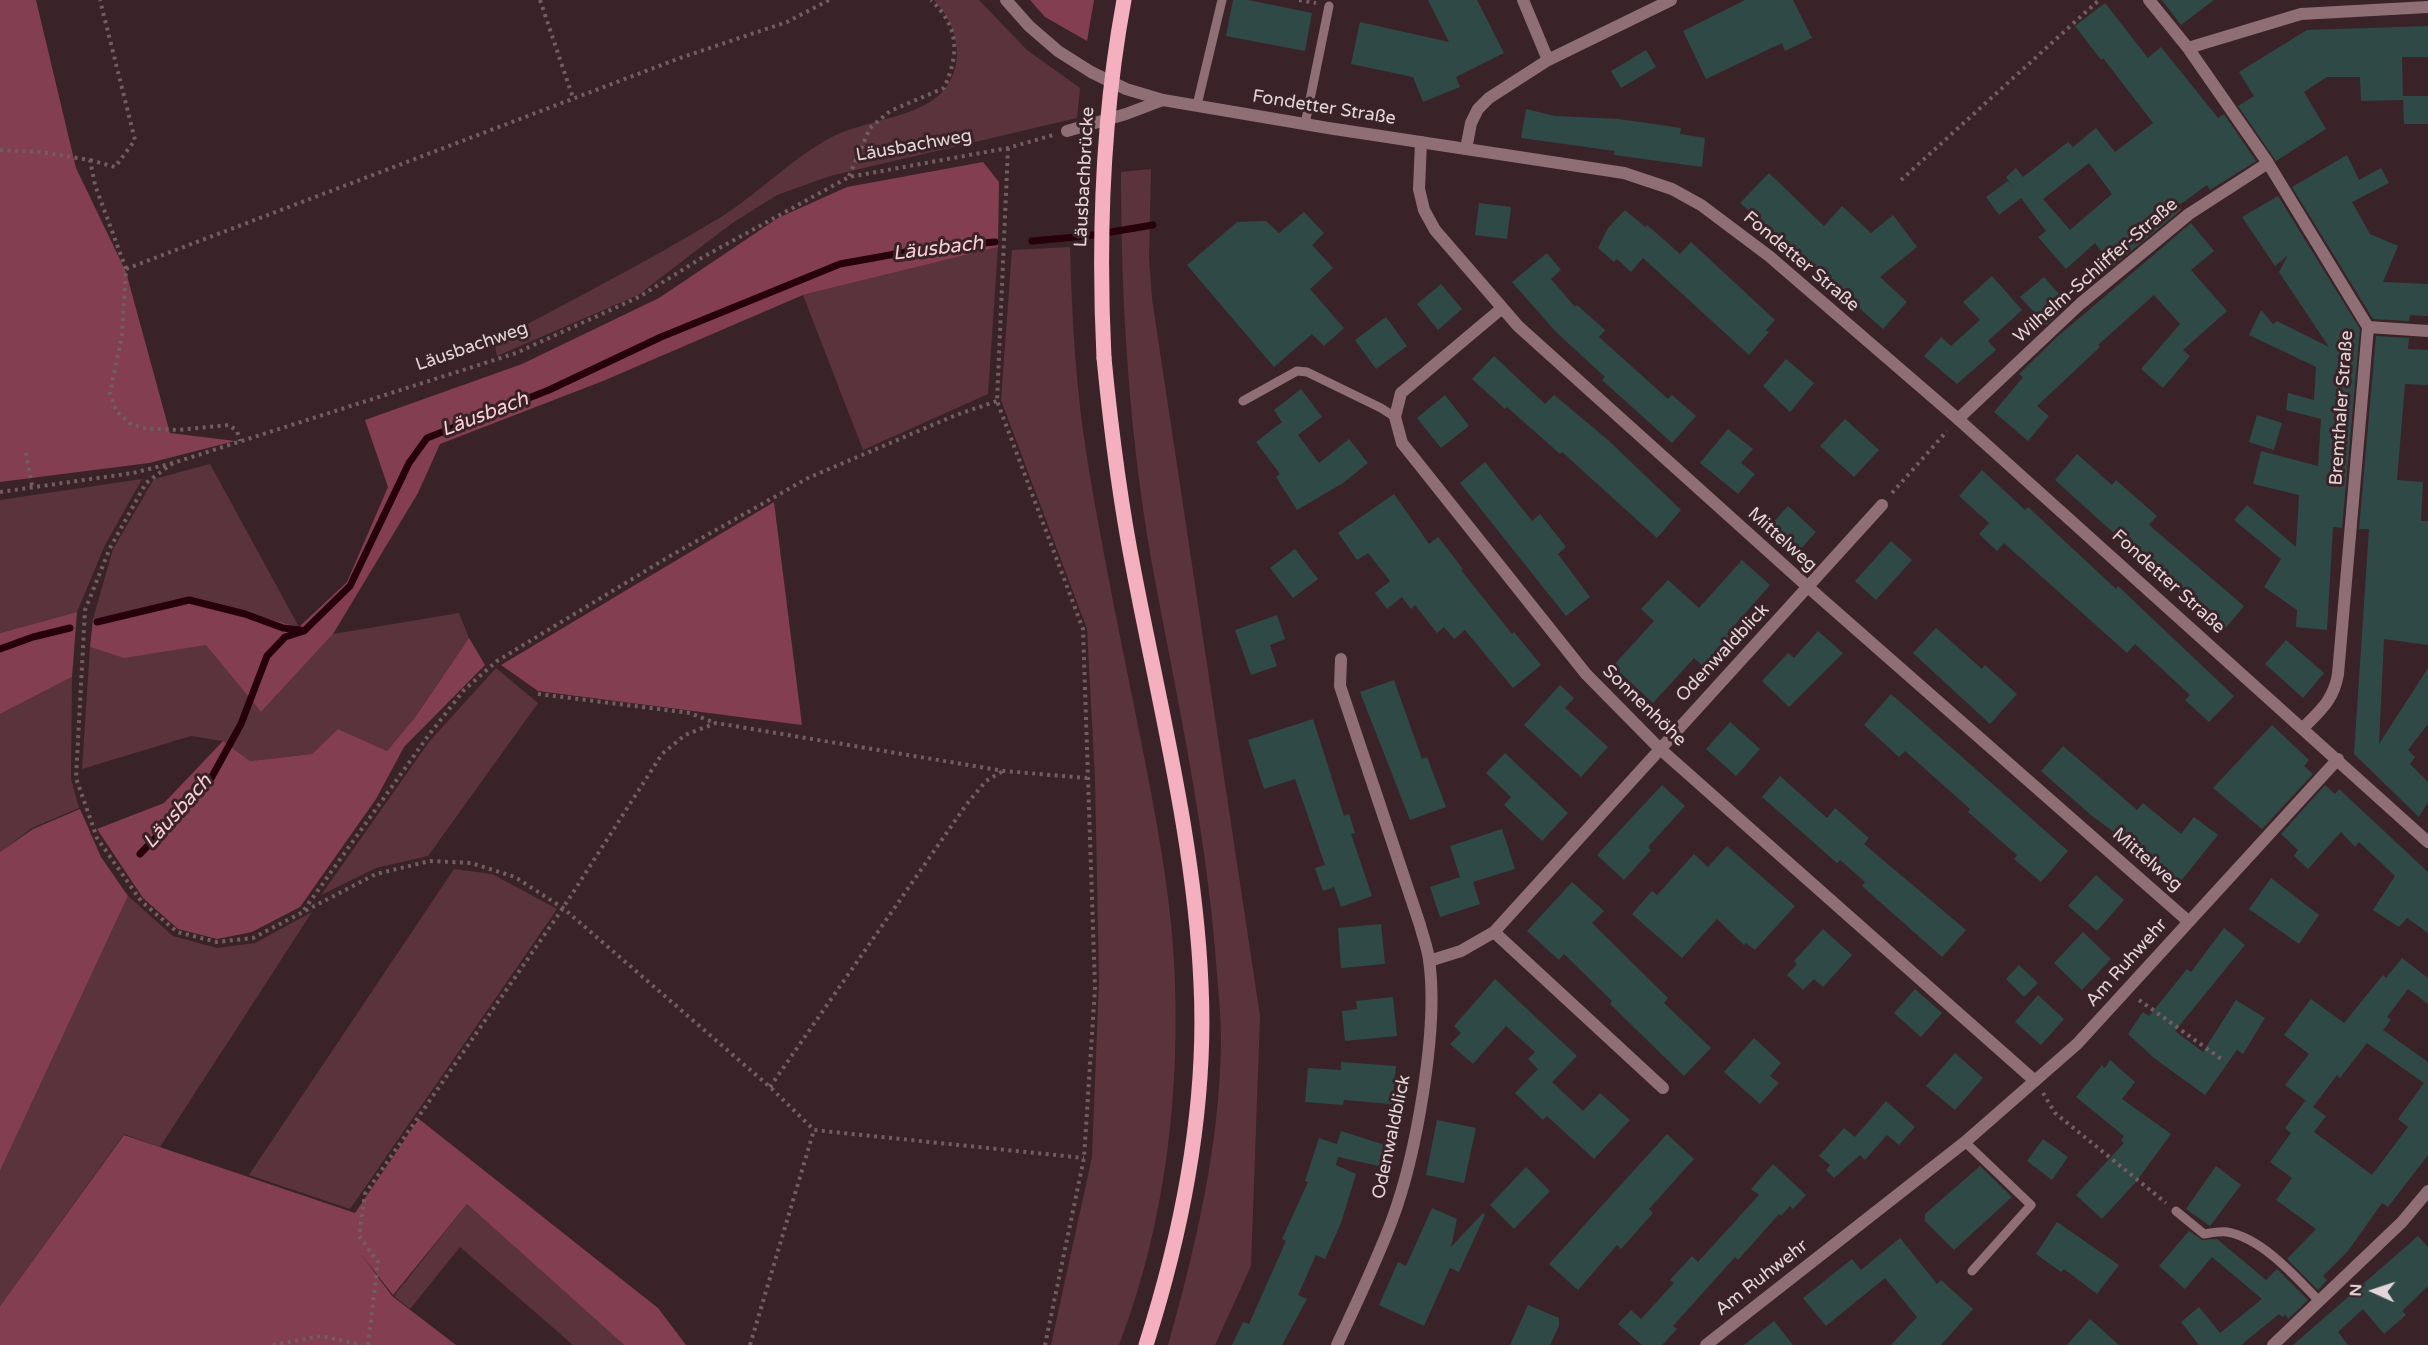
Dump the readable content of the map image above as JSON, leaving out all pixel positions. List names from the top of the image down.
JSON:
{
  "streets": {
    "main road": ["Läusbachbrücke"],
    "street": [
      "Fondetter Straße",
      "Wilhelm-Schliffer-Straße",
      "Bremthaler Straße",
      "Mittelweg",
      "Odenwaldblick",
      "Sonnenhöhe",
      "Am Ruhwehr"
    ],
    "path": ["Läusbachweg"]
  },
  "crossings": [
    ["Fondetter Straße", "Wilhelm-Schliffer-Straße"],
    ["Fondetter Straße", "Bremthaler Straße"],
    ["Fondetter Straße", "Mittelweg"],
    ["Fondetter Straße", "Am Ruhwehr"],
    ["Wilhelm-Schliffer-Straße", "Bremthaler Straße"],
    ["Mittelweg", "Odenwaldblick"],
    ["Mittelweg", "Am Ruhwehr"],
    ["Odenwaldblick", "Sonnenhöhe"],
    ["Sonnenhöhe", "Am Ruhwehr"]
  ],
  "water": ["Läusbach"],
  "north": "left"
}
